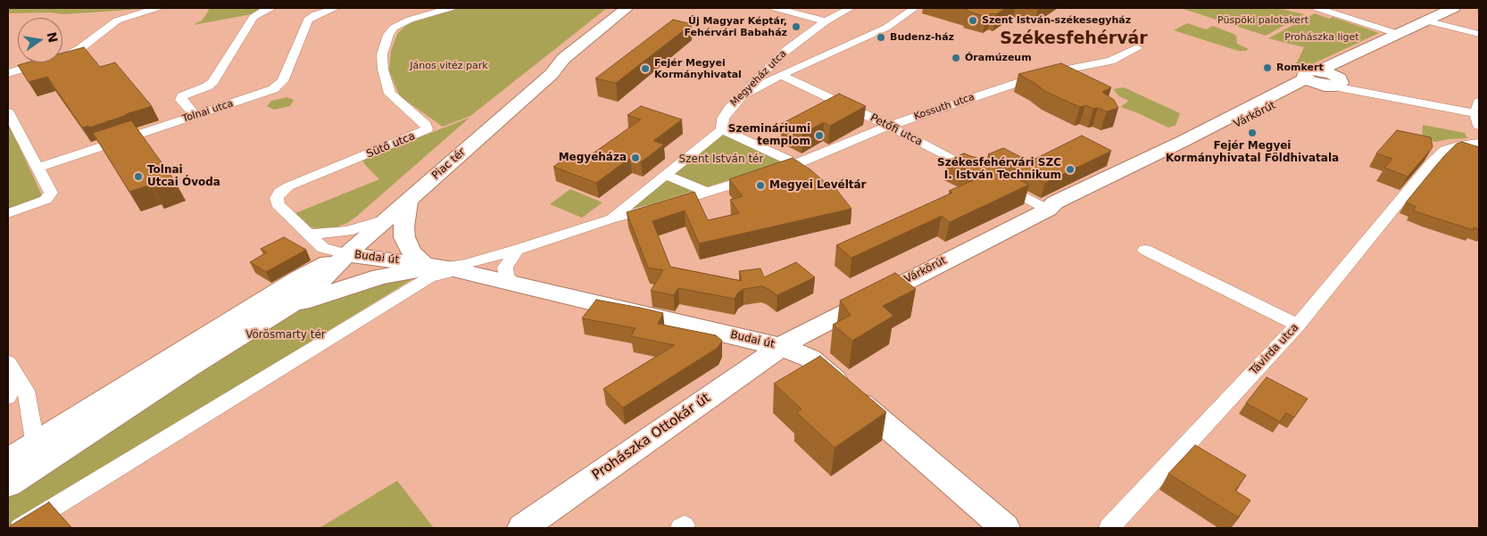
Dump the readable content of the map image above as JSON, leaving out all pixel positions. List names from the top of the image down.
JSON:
{
  "streets": {
    "street": [
      "Megyeház utca",
      "Kossuth utca",
      "Tolnai utca",
      "Várkörút",
      "Petőfi utca",
      "Sütő utca",
      "Piac tér",
      "Budai út",
      "Távirda utca",
      "Prohászka Ottokár út"
    ]
  },
  "crossings": [
    ["Kossuth utca", "Petőfi utca"],
    ["Várkörút", "Budai út"],
    ["Várkörút", "Prohászka Ottokár út"],
    ["Sütő utca", "Piac tér"],
    ["Sütő utca", "Budai út"],
    ["Piac tér", "Budai út"],
    ["Budai út", "Prohászka Ottokár út"]
  ],
  "districts": ["Székesfehérvár"],
  "parks": [
    "Püspöki palotakert",
    "Prohászka liget",
    "János vitéz park",
    "Szent István tér",
    "Vörösmarty tér"
  ],
  "places": [
    "Szent István-székesegyház",
    "Új Magyar Képtár, Fehérvári Babaház",
    "Budenz-ház",
    "Óramúzeum",
    "Romkert",
    "Fejér Megyei Kormányhivatal",
    "Fejér Megyei Kormányhivatal Földhivatala",
    "Szemináriumi templom",
    "Megyeháza",
    "Székesfehérvári SZC I. István Technikum",
    "Tolnai Utcai Óvoda",
    "Megyei Levéltár"
  ],
  "north": "right"
}
